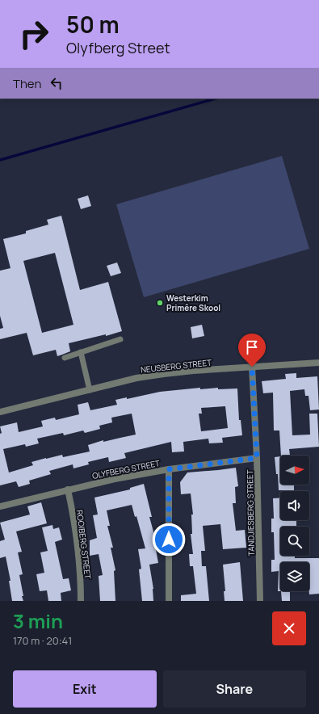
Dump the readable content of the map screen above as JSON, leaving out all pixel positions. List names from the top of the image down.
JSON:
{
  "streets": {
    "street": [
      "NEUSBERG STREET",
      "OLYFBERG STREET",
      "TANDJIESBERG STREET",
      "ROOIBERG STREET"
    ]
  },
  "crossings": [
    ["NEUSBERG STREET", "TANDJIESBERG STREET"],
    ["OLYFBERG STREET", "TANDJIESBERG STREET"],
    ["OLYFBERG STREET", "ROOIBERG STREET"]
  ],
  "places": ["Westerkim Primêre Skool"],
  "north": "right",
  "page": {
    "turn": ["50 m", "Olyfberg Street"],
    "then": "Then",
    "heading": ["3 min", "170 m · 20:41"],
    "buttons": ["Exit", "Share"]
  }
}
